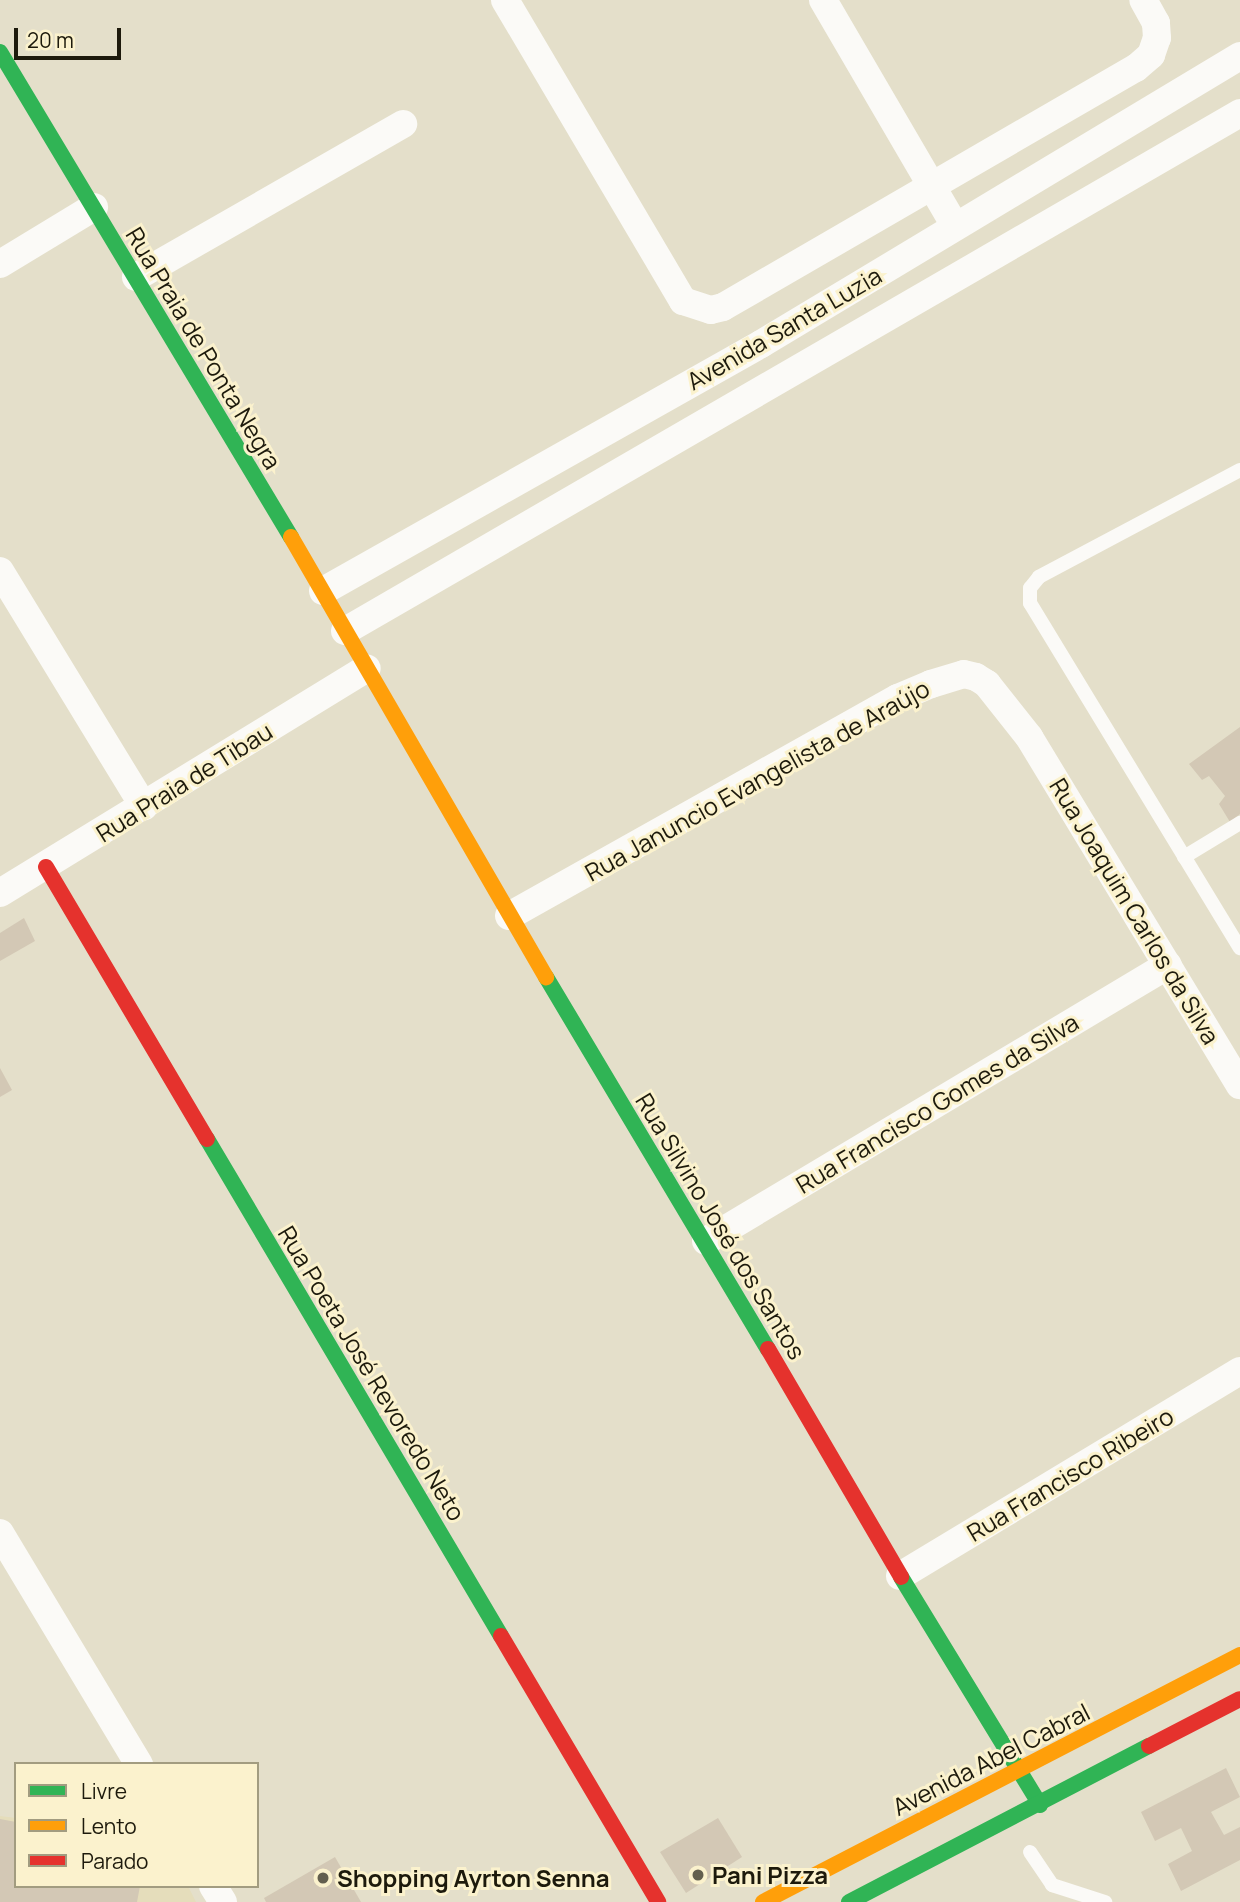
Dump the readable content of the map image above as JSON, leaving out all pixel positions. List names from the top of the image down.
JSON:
{
  "streets": {
    "street": [
      "Avenida Santa Luzia",
      "Rua Praia de Ponta Negra",
      "Rua Januncio Evangelista de Araújo",
      "Rua Praia de Tibau",
      "Rua Joaquim Carlos da Silva",
      "Rua Francisco Gomes da Silva",
      "Rua Silvino José dos Santos",
      "Rua Poeta José Revoredo Neto",
      "Rua Francisco Ribeiro",
      "Avenida Abel Cabral"
    ]
  },
  "crossings": [
    ["Avenida Santa Luzia", "Rua Praia de Ponta Negra"],
    ["Rua Praia de Ponta Negra", "Rua Praia de Tibau"],
    ["Rua Praia de Ponta Negra", "Rua Silvino José dos Santos"],
    ["Rua Januncio Evangelista de Araújo", "Rua Joaquim Carlos da Silva"],
    ["Rua Januncio Evangelista de Araújo", "Rua Silvino José dos Santos"],
    ["Rua Praia de Tibau", "Rua Silvino José dos Santos"],
    ["Rua Praia de Tibau", "Rua Poeta José Revoredo Neto"],
    ["Rua Joaquim Carlos da Silva", "Rua Francisco Gomes da Silva"],
    ["Rua Francisco Gomes da Silva", "Rua Silvino José dos Santos"],
    ["Rua Silvino José dos Santos", "Rua Francisco Ribeiro"],
    ["Rua Silvino José dos Santos", "Avenida Abel Cabral"]
  ],
  "places": ["Pani Pizza", "Shopping Ayrton Senna"],
  "legend": ["Livre", "Lento", "Parado"],
  "scale_bar": "20 m"
}
